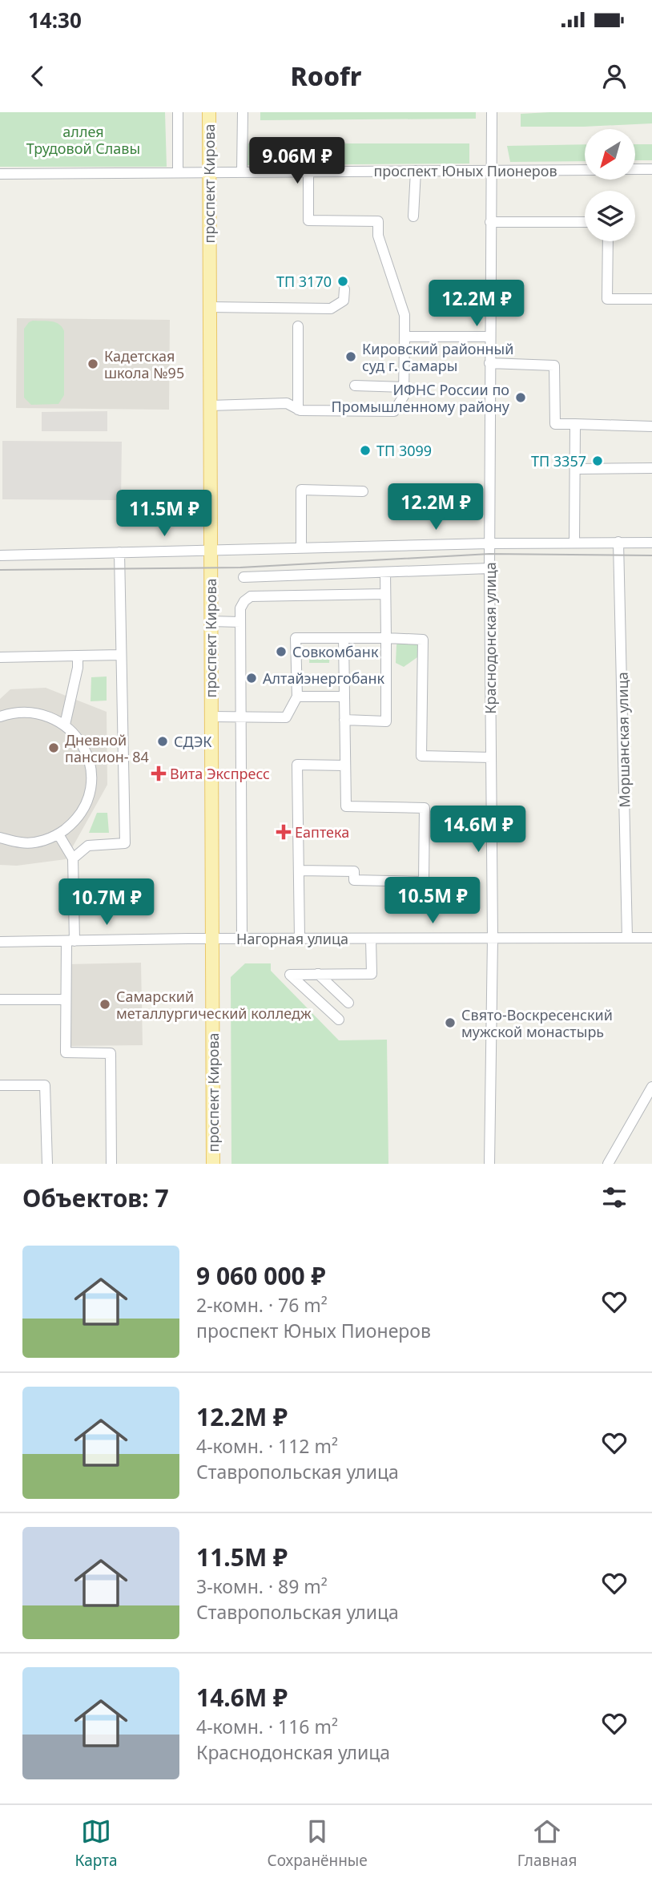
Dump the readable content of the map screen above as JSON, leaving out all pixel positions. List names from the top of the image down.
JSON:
{
  "streets": {
    "main road": ["проспект Кирова"],
    "street": [
      "проспект Юных Пионеров",
      "Краснодонская улица",
      "Моршанская улица",
      "Нагорная улица"
    ]
  },
  "crossings": [
    ["проспект Юных Пионеров", "проспект Кирова"],
    ["проспект Юных Пионеров", "Краснодонская улица"],
    ["проспект Кирова", "Нагорная улица"],
    ["Краснодонская улица", "Нагорная улица"],
    ["Моршанская улица", "Нагорная улица"]
  ],
  "parks": ["аллея Трудовой Славы"],
  "places": {
    "other": [
      "ТП 3170",
      "Кировский районный суд г. Самары",
      "Кадетская школа №95",
      "ИФНС России по Промышленному району",
      "ТП 3099",
      "ТП 3357",
      "Совкомбанк",
      "Алтайэнергобанк",
      "СДЭК",
      "Дневной пансион- 84",
      "Самарский металлургический колледж",
      "Свято-Воскресенский мужской монастырь"
    ],
    "health": ["Вита Экспресс", "Еаптека"]
  },
  "north": "bottom left",
  "page": {
    "status": "14:30",
    "header": "Roofr",
    "price": [
      "9.06M ₽",
      "12.2M ₽",
      "12.2M ₽",
      "11.5M ₽",
      "14.6M ₽",
      "10.5M ₽",
      "10.7M ₽"
    ],
    "heading": "Объектов: 7",
    "list": [
      {
        "name": "9 060 000 ₽",
        "note": "2-комн. · 76 m² · проспект Юных Пионеров"
      },
      {
        "name": "12.2M ₽",
        "note": "4-комн. · 112 m² · Ставропольская улица"
      },
      {
        "name": "11.5M ₽",
        "note": "3-комн. · 89 m² · Ставропольская улица"
      },
      {
        "name": "14.6M ₽",
        "note": "4-комн. · 116 m² · Краснодонская улица"
      }
    ],
    "tabs": ["Карта", "Сохранённые", "Главная"]
  }
}
